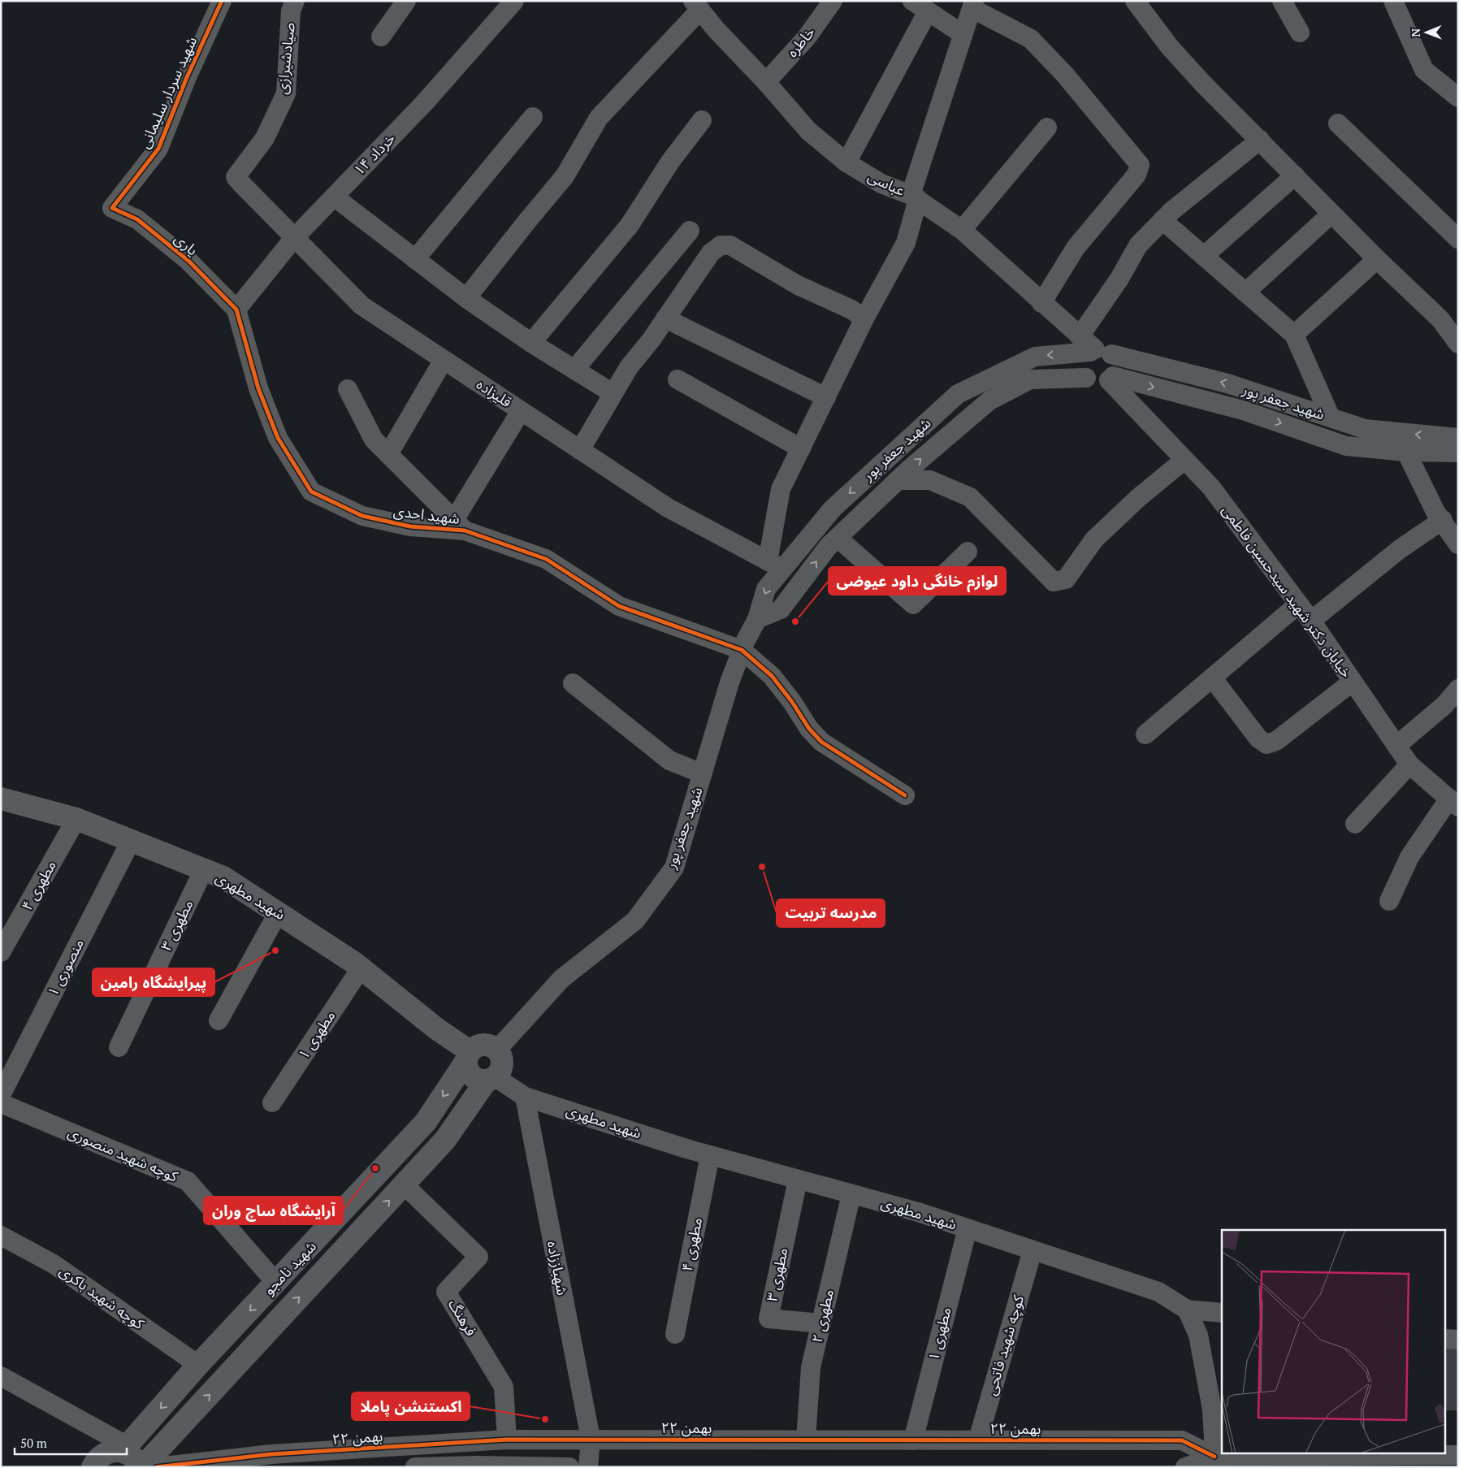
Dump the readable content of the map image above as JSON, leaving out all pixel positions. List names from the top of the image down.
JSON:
{
  "streets": {
    "main road": ["شهید مطهری", "شهید نامجو"],
    "street": [
      "خاطره",
      "صیادشیرازی",
      "شهید سردار سلیمانی",
      "۱۴ خرداد",
      "عباسی",
      "یاری",
      "قلیزاده",
      "شهید جعفر پور",
      "شهید احدی",
      "خیابان دکتر شهید سیدحسین فاطمی",
      "مطهری ۴",
      "مطهری ۳",
      "منصوری ۱",
      "مطهری ۱",
      "کوچه شهید منصوری",
      "شهباززاده",
      "کوچه شهید باکری",
      "مطهری ۲",
      "فرهنگ",
      "کوچه شهید فاتحی",
      "۲۲ بهمن"
    ]
  },
  "crossings": [
    ["خاطره", "عباسی"],
    ["صیادشیرازی", "قلیزاده"],
    ["شهید سردار سلیمانی", "یاری"],
    ["۱۴ خرداد", "یاری"],
    ["۱۴ خرداد", "قلیزاده"],
    ["۱۴ خرداد", "شهید احدی"],
    ["عباسی", "شهید جعفر پور"],
    ["عباسی", "خیابان دکتر شهید سیدحسین فاطمی"],
    ["یاری", "شهید احدی"],
    ["قلیزاده", "شهید جعفر پور"],
    ["شهید جعفر پور", "شهید احدی"],
    ["شهید جعفر پور", "خیابان دکتر شهید سیدحسین فاطمی"],
    ["شهید جعفر پور", "شهید مطهری"],
    ["شهید جعفر پور", "شهید نامجو"],
    ["مطهری ۴", "شهید مطهری"],
    ["شهید مطهری", "مطهری ۳"],
    ["شهید مطهری", "منصوری ۱"],
    ["شهید مطهری", "مطهری ۱"],
    ["شهید مطهری", "شهید نامجو"],
    ["شهید مطهری", "شهباززاده"],
    ["شهید مطهری", "مطهری ۲"],
    ["شهید مطهری", "کوچه شهید فاتحی"],
    ["مطهری ۳", "مطهری ۲"],
    ["مطهری ۱", "۲۲ بهمن"],
    ["کوچه شهید منصوری", "شهید نامجو"],
    ["شهید نامجو", "کوچه شهید باکری"],
    ["شهید نامجو", "فرهنگ"],
    ["شهباززاده", "۲۲ بهمن"],
    ["مطهری ۲", "۲۲ بهمن"],
    ["فرهنگ", "۲۲ بهمن"],
    ["کوچه شهید فاتحی", "۲۲ بهمن"]
  ],
  "places": [
    "لوازم خانگی داود عیوضی",
    "مدرسه تربیت",
    "پیرایشگاه ‌رامین",
    "آرایشگاه ساچ وران",
    "اکستنشن پاملا"
  ],
  "scale_bar": "50 m",
  "north": "left"
}
